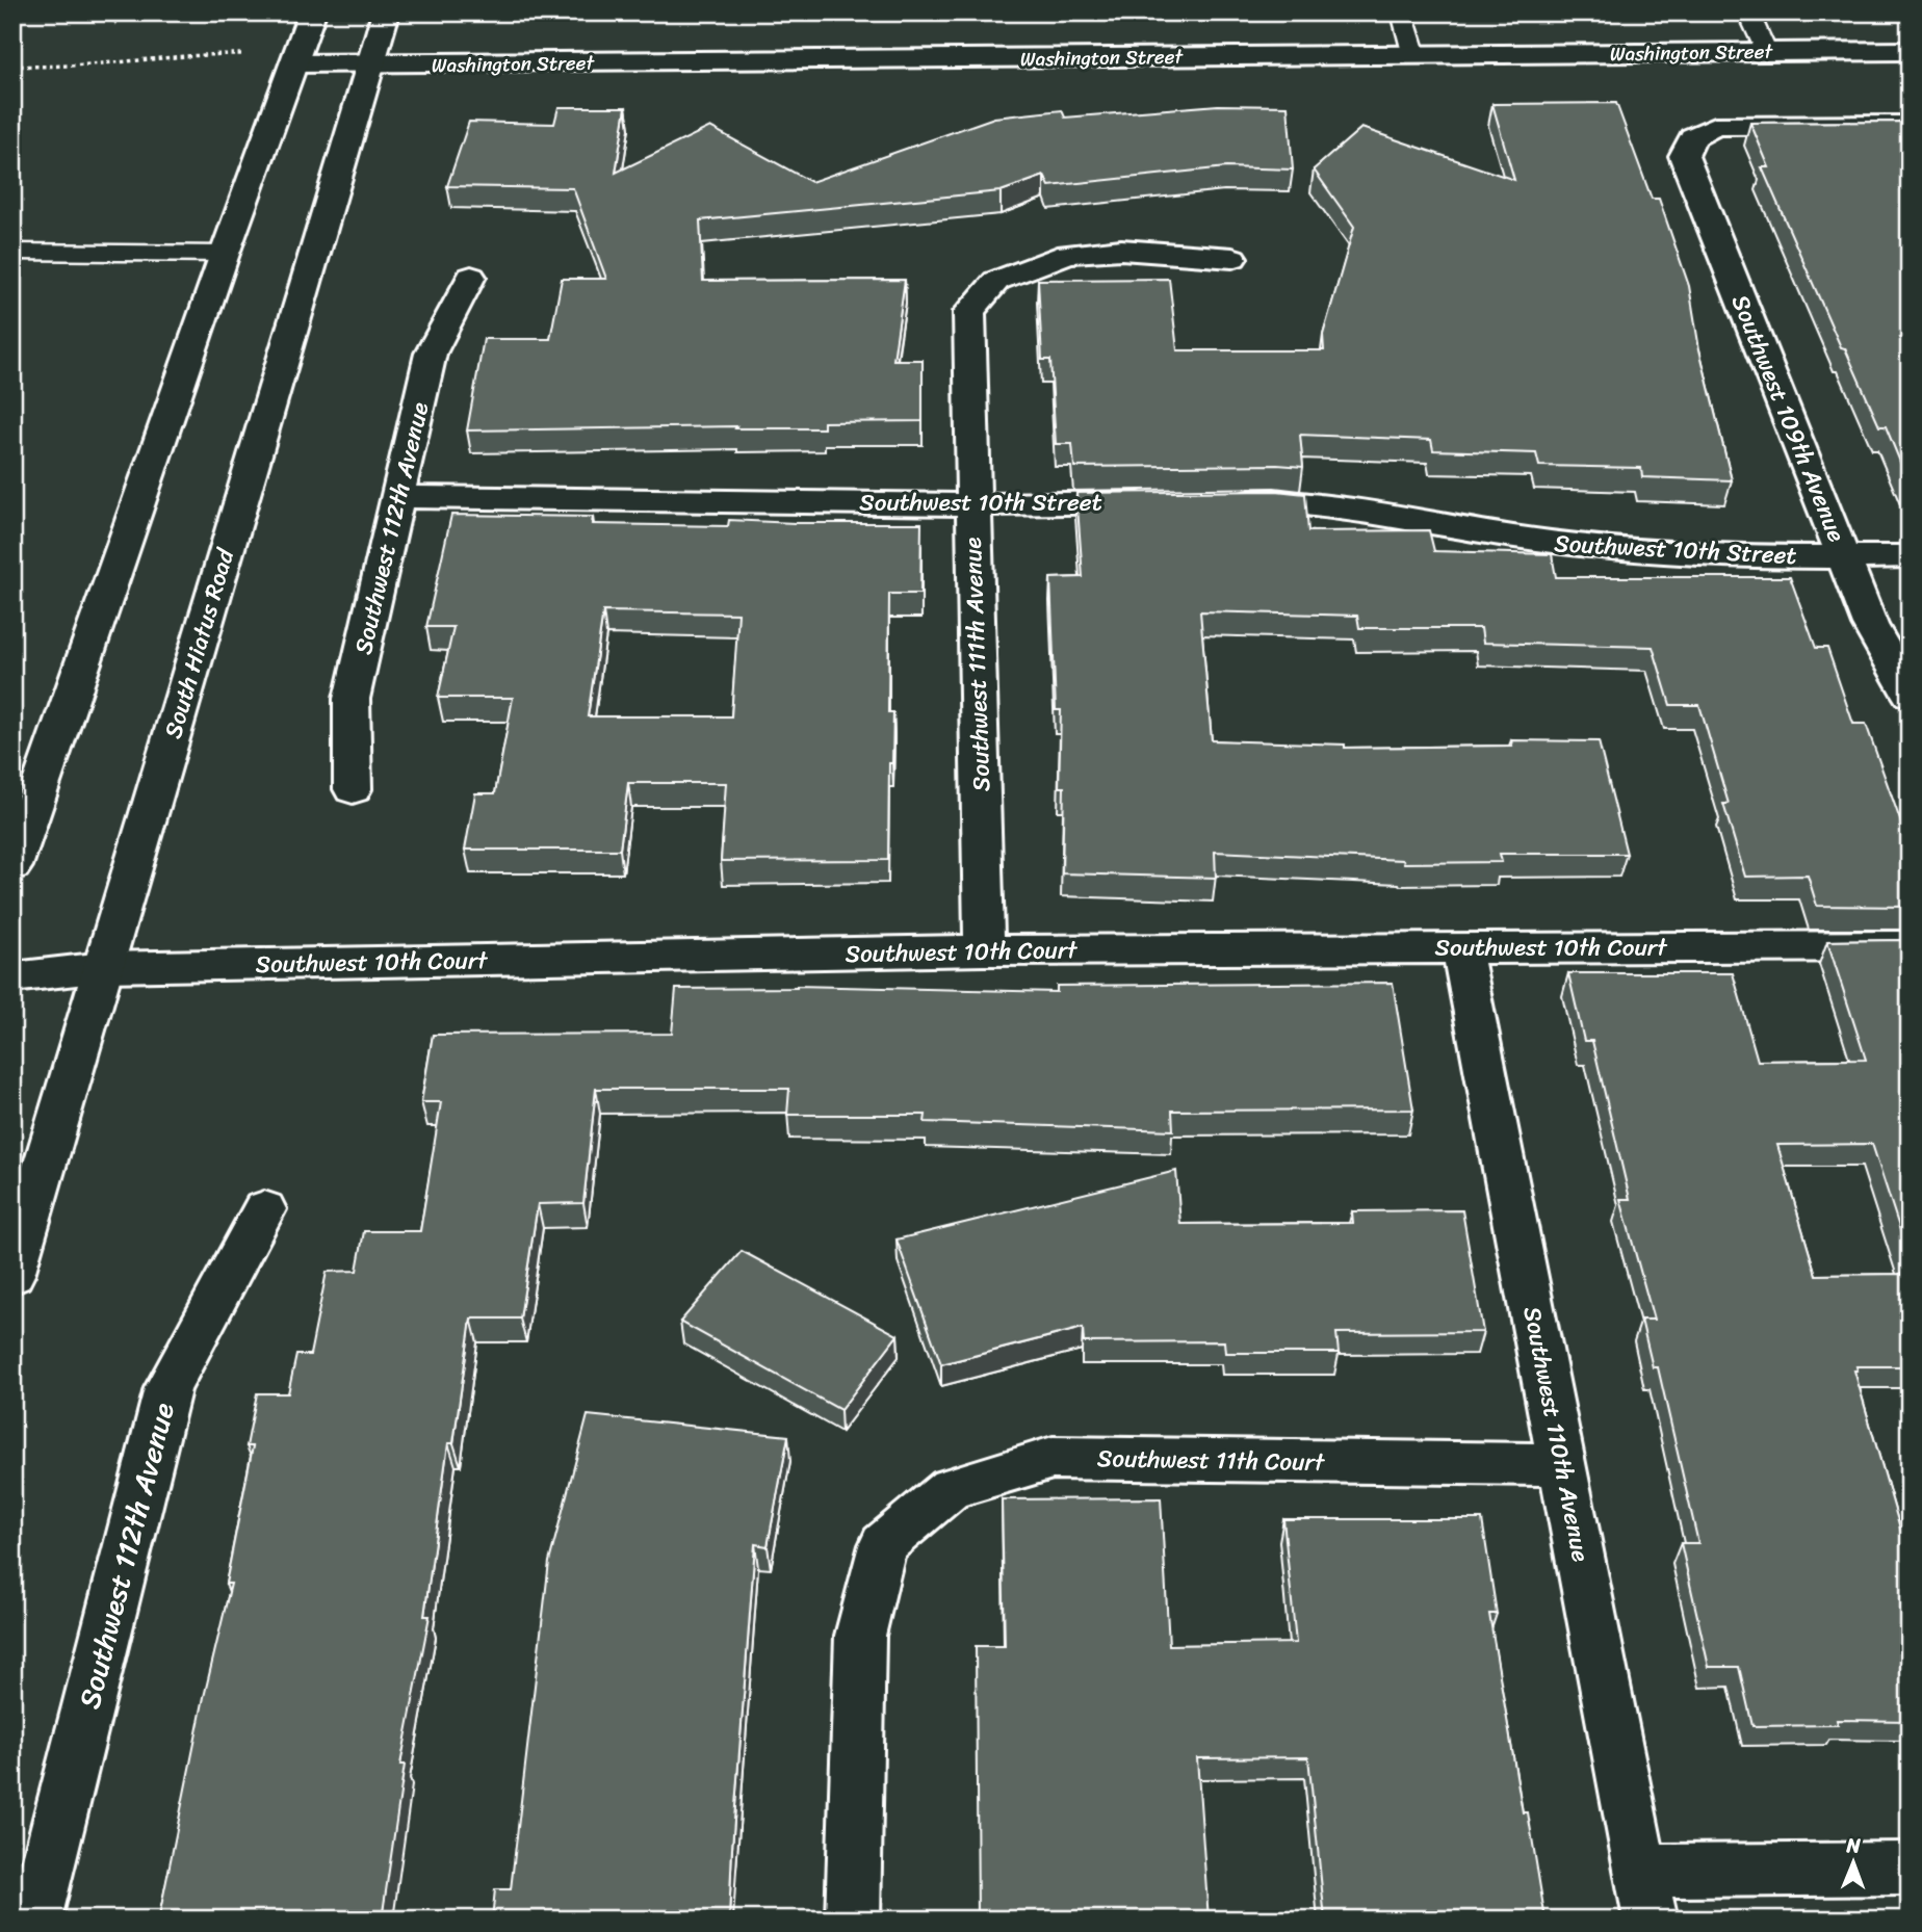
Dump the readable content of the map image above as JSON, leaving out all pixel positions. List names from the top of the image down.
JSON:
{
  "streets": {
    "street": [
      "Washington Street",
      "Southwest 109th Avenue",
      "Southwest 10th Street",
      "Southwest 112th Avenue",
      "South Hiatus Road",
      "Southwest 111th Avenue",
      "Southwest 10th Court",
      "Southwest 110th Avenue",
      "Southwest 11th Court"
    ]
  },
  "crossings": [
    ["Washington Street", "South Hiatus Road"],
    ["Southwest 109th Avenue", "Southwest 10th Street"],
    ["Southwest 10th Street", "Southwest 112th Avenue"],
    ["Southwest 10th Street", "Southwest 111th Avenue"],
    ["South Hiatus Road", "Southwest 10th Court"],
    ["Southwest 111th Avenue", "Southwest 10th Court"],
    ["Southwest 10th Court", "Southwest 110th Avenue"],
    ["Southwest 110th Avenue", "Southwest 11th Court"]
  ],
  "north": "top"
}
